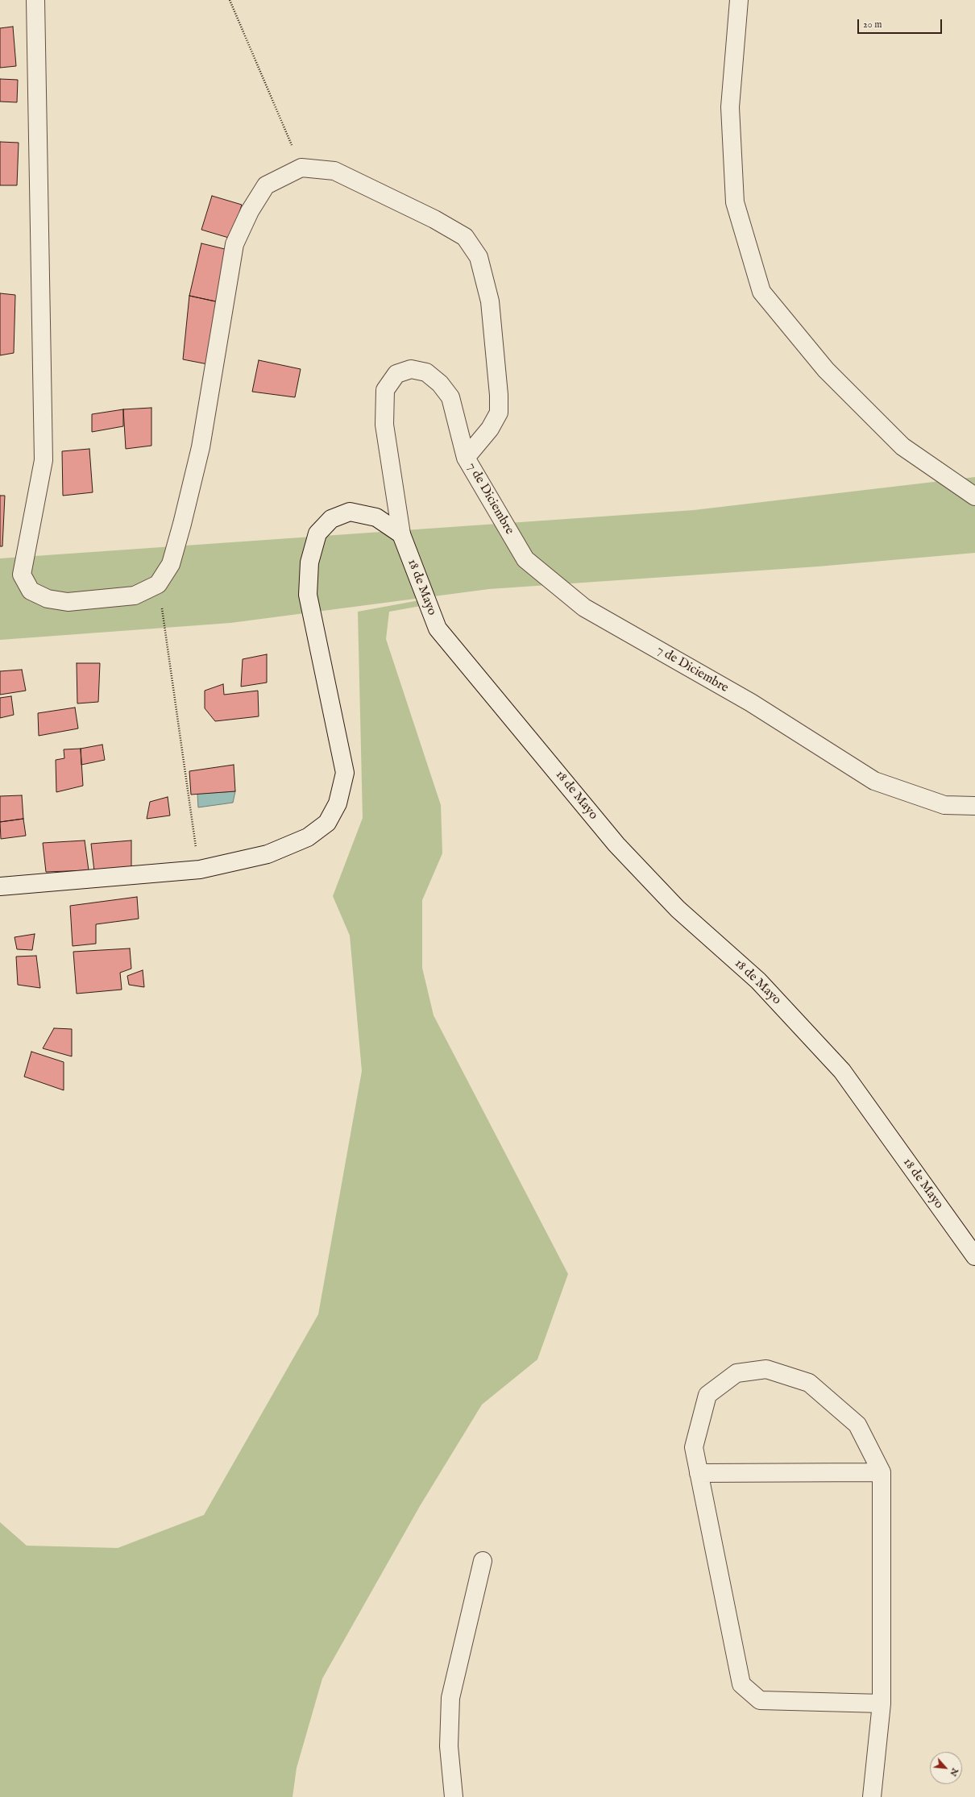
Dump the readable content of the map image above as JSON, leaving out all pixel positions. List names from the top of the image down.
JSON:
{
  "streets": {
    "street": ["7 de Diciembre", "18 de Mayo"]
  },
  "crossings": [
    ["7 de Diciembre", "18 de Mayo"]
  ],
  "scale_bar": "20 m",
  "north": "bottom right"
}
